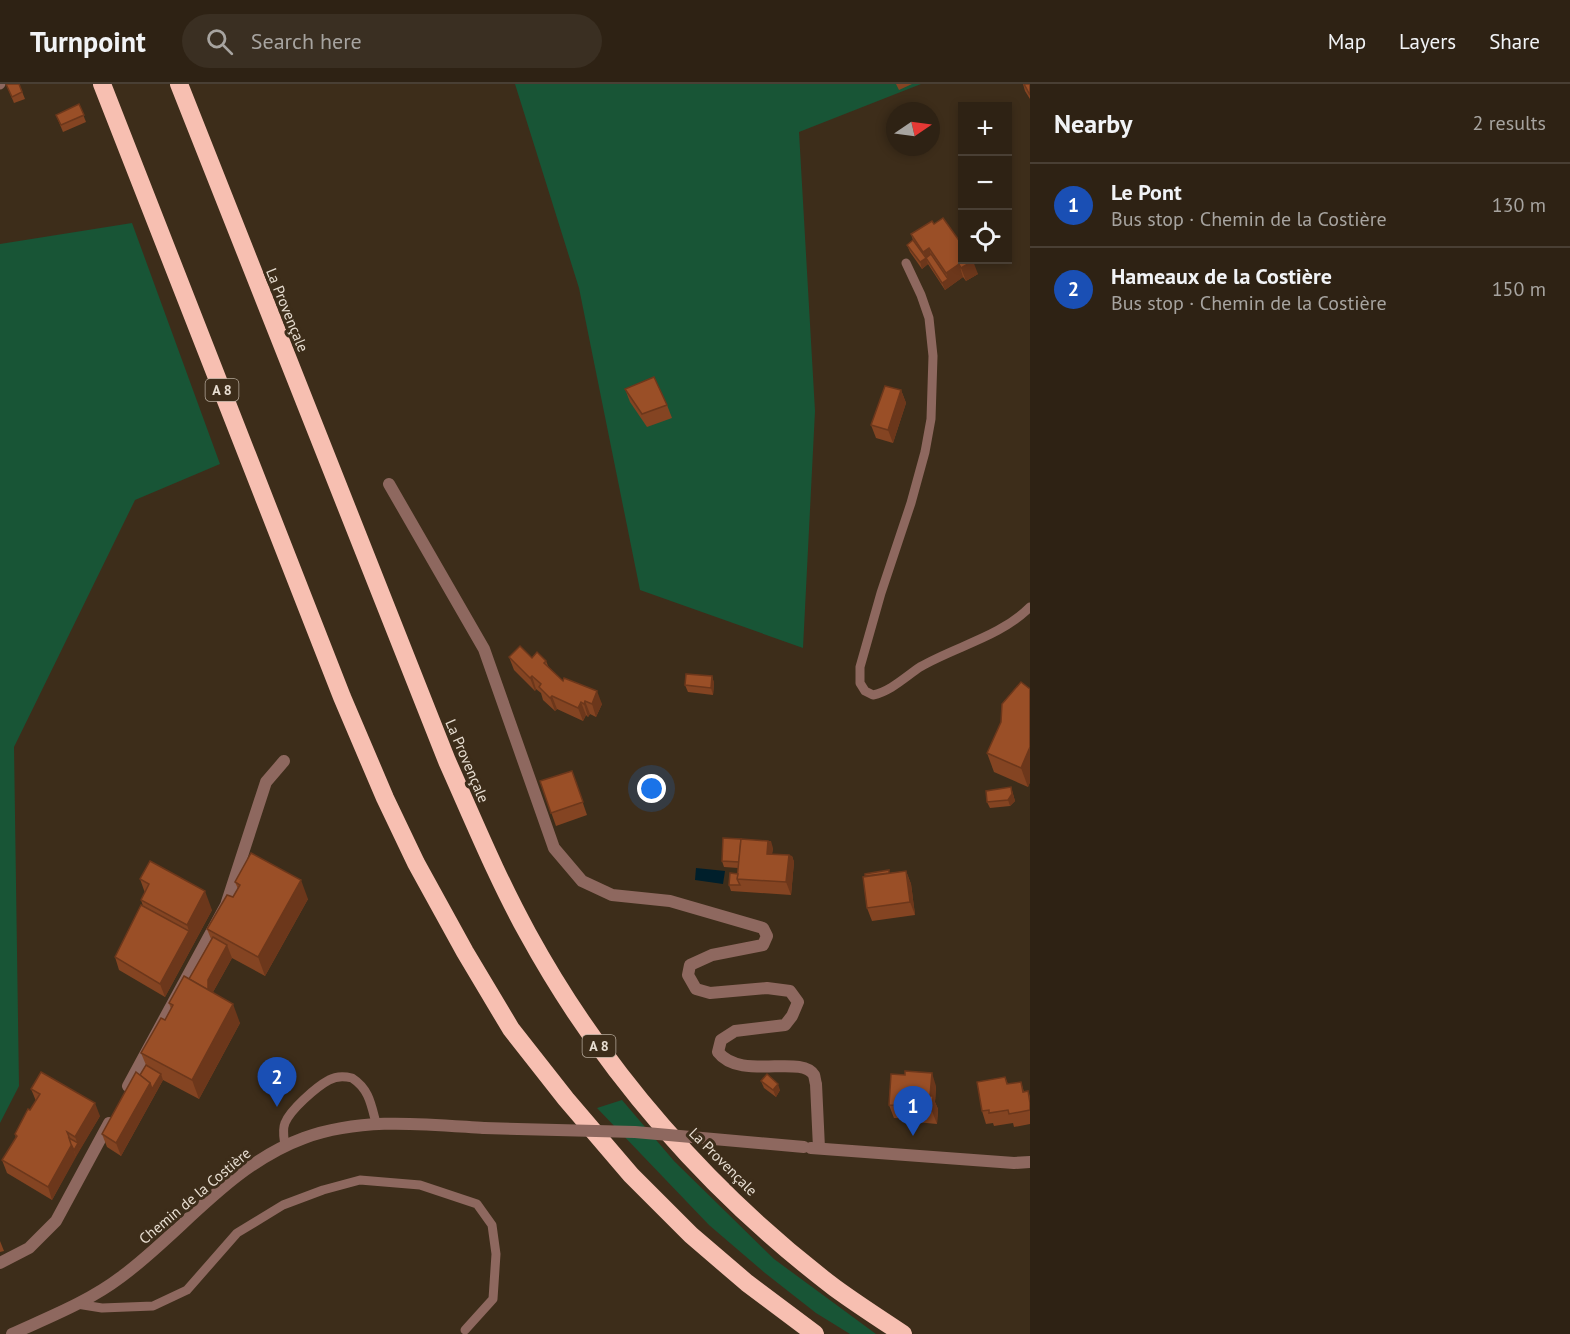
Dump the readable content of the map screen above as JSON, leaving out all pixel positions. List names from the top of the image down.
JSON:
{
  "streets": {
    "highway": ["La Provençale", "A 8"],
    "street": ["Chemin de la Costière"]
  },
  "north": "right",
  "page": {
    "header": "Turnpoint",
    "search": "Search here",
    "nav": ["Map", "Layers", "Share"],
    "heading": ["Nearby", "2 results"],
    "map_buttons": ["+", "−"],
    "list": [
      {
        "mark": "1",
        "name": "Le Pont",
        "note": "Bus stop · Chemin de la Costière",
        "value": "130 m"
      },
      {
        "mark": "2",
        "name": "Hameaux de la Costière",
        "note": "Bus stop · Chemin de la Costière",
        "value": "150 m"
      }
    ],
    "pins": ["2", "1"]
  }
}
